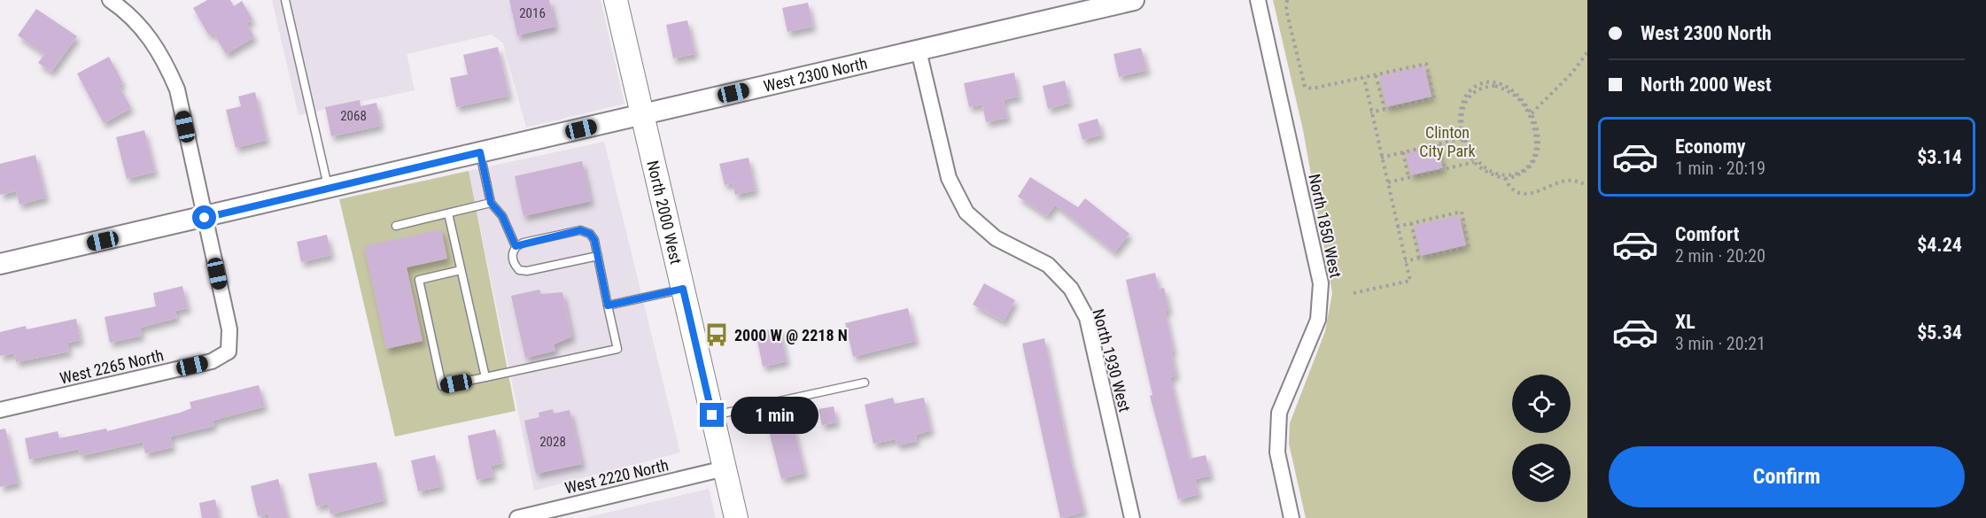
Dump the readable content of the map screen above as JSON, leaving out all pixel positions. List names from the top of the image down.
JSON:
{
  "streets": {
    "main road": ["North 2000 West"],
    "street": [
      "West 2300 North",
      "North 1850 West",
      "North 1930 West",
      "West 2265 North",
      "West 2220 North"
    ]
  },
  "crossings": [
    ["West 2300 North", "North 2000 West"],
    ["West 2300 North", "North 1930 West"],
    ["West 2300 North", "West 2265 North"],
    ["North 2000 West", "West 2220 North"]
  ],
  "parks": ["Clinton City Park"],
  "places": {
    "bus stop": ["2000 W @ 2218 N"]
  },
  "house_numbers": ["2016", "2068", "2028"],
  "page": {
    "banner": ["West 2300 North", "North 2000 West"],
    "list": [
      {
        "name": "Economy",
        "note": "1 min · 20:19",
        "value": "$3.14"
      },
      {
        "name": "Comfort",
        "note": "2 min · 20:20",
        "value": "$4.24"
      },
      {
        "name": "XL",
        "note": "3 min · 20:21",
        "value": "$5.34"
      }
    ],
    "bubble": "1 min",
    "buttons": "Confirm"
  }
}
